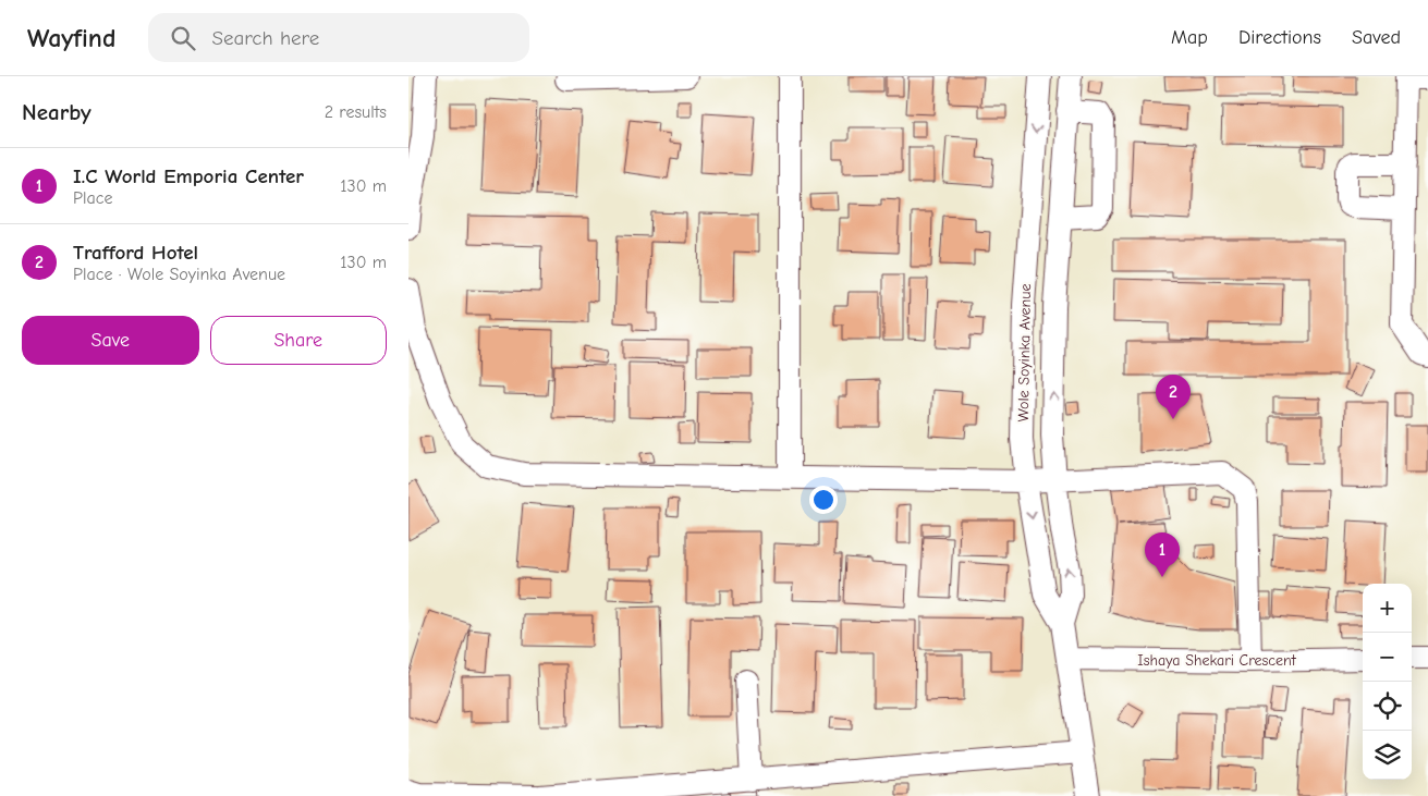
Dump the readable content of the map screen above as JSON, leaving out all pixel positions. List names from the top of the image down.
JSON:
{
  "streets": {
    "street": ["Wole Soyinka Avenue", "Ishaya Shekari Crescent"]
  },
  "crossings": [
    ["Wole Soyinka Avenue", "Ishaya Shekari Crescent"]
  ],
  "page": {
    "header": "Wayfind",
    "search": "Search here",
    "nav": ["Map", "Directions", "Saved"],
    "heading": ["Nearby", "2 results"],
    "list": [
      {
        "mark": "1",
        "name": "I.C World Emporia Center",
        "note": "Place",
        "value": "130 m"
      },
      {
        "mark": "2",
        "name": "Trafford Hotel",
        "note": "Place · Wole Soyinka Avenue",
        "value": "130 m"
      }
    ],
    "buttons": ["Save", "Share"],
    "pins": ["2", "1"],
    "map_buttons": ["+", "−"]
  }
}
